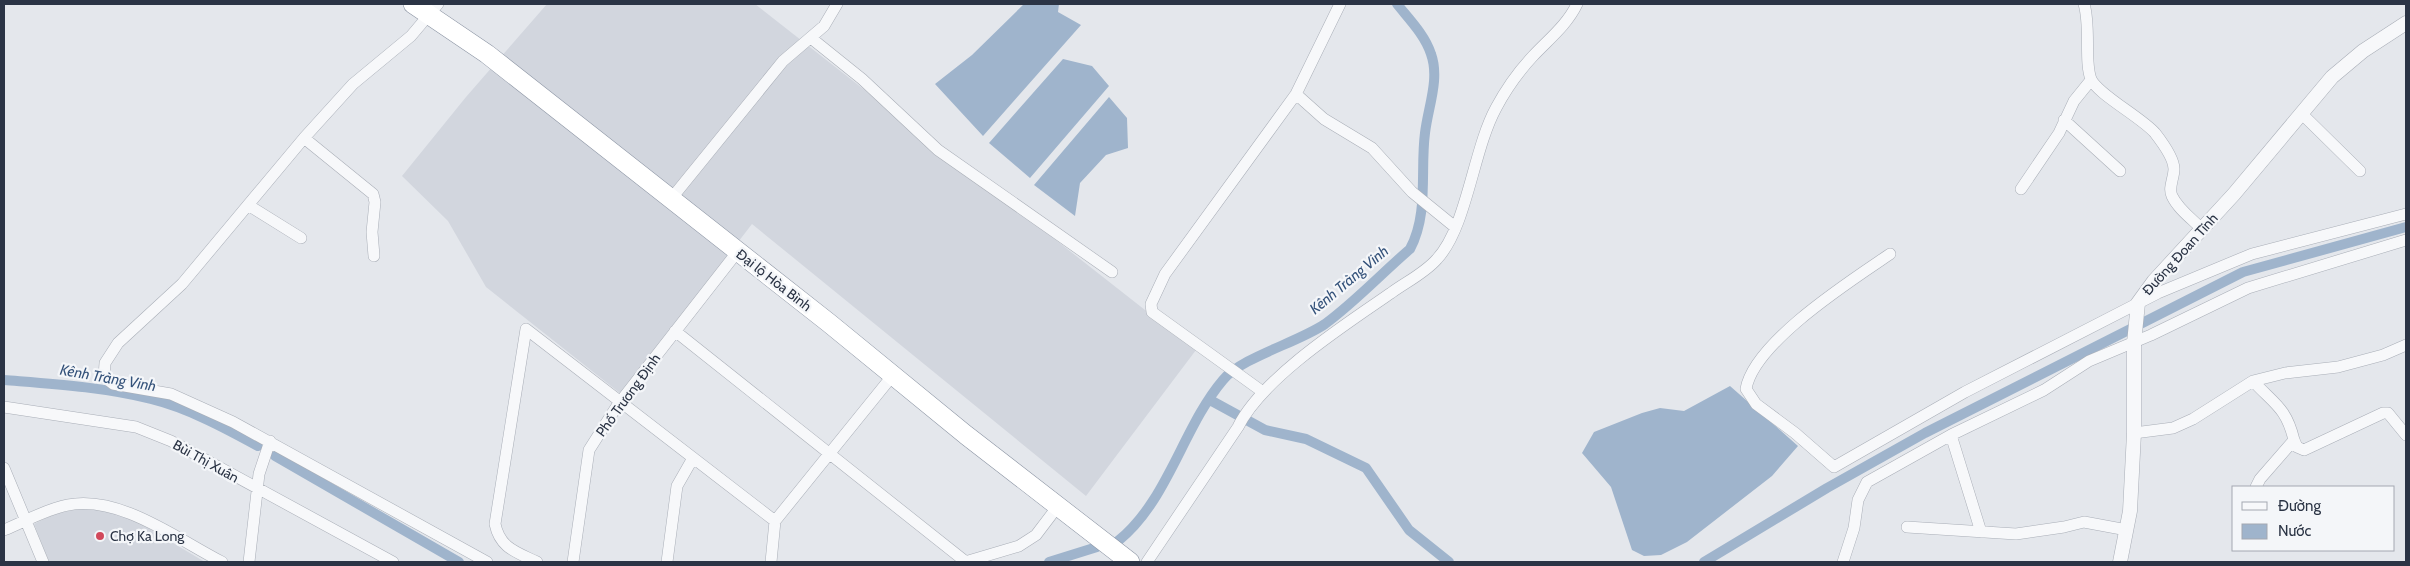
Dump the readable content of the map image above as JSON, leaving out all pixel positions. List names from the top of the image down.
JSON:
{
  "streets": {
    "highway": ["Đại lộ Hòa Bình"],
    "street": ["Đường Đoan Tĩnh", "Phố Trương Định", "Bùi Thị Xuân"]
  },
  "crossings": [
    ["Đại lộ Hòa Bình", "Phố Trương Định"]
  ],
  "water": ["Kênh Tràng Vinh"],
  "places": ["Chợ Ka Long"],
  "legend": ["Đường", "Nước"]
}
